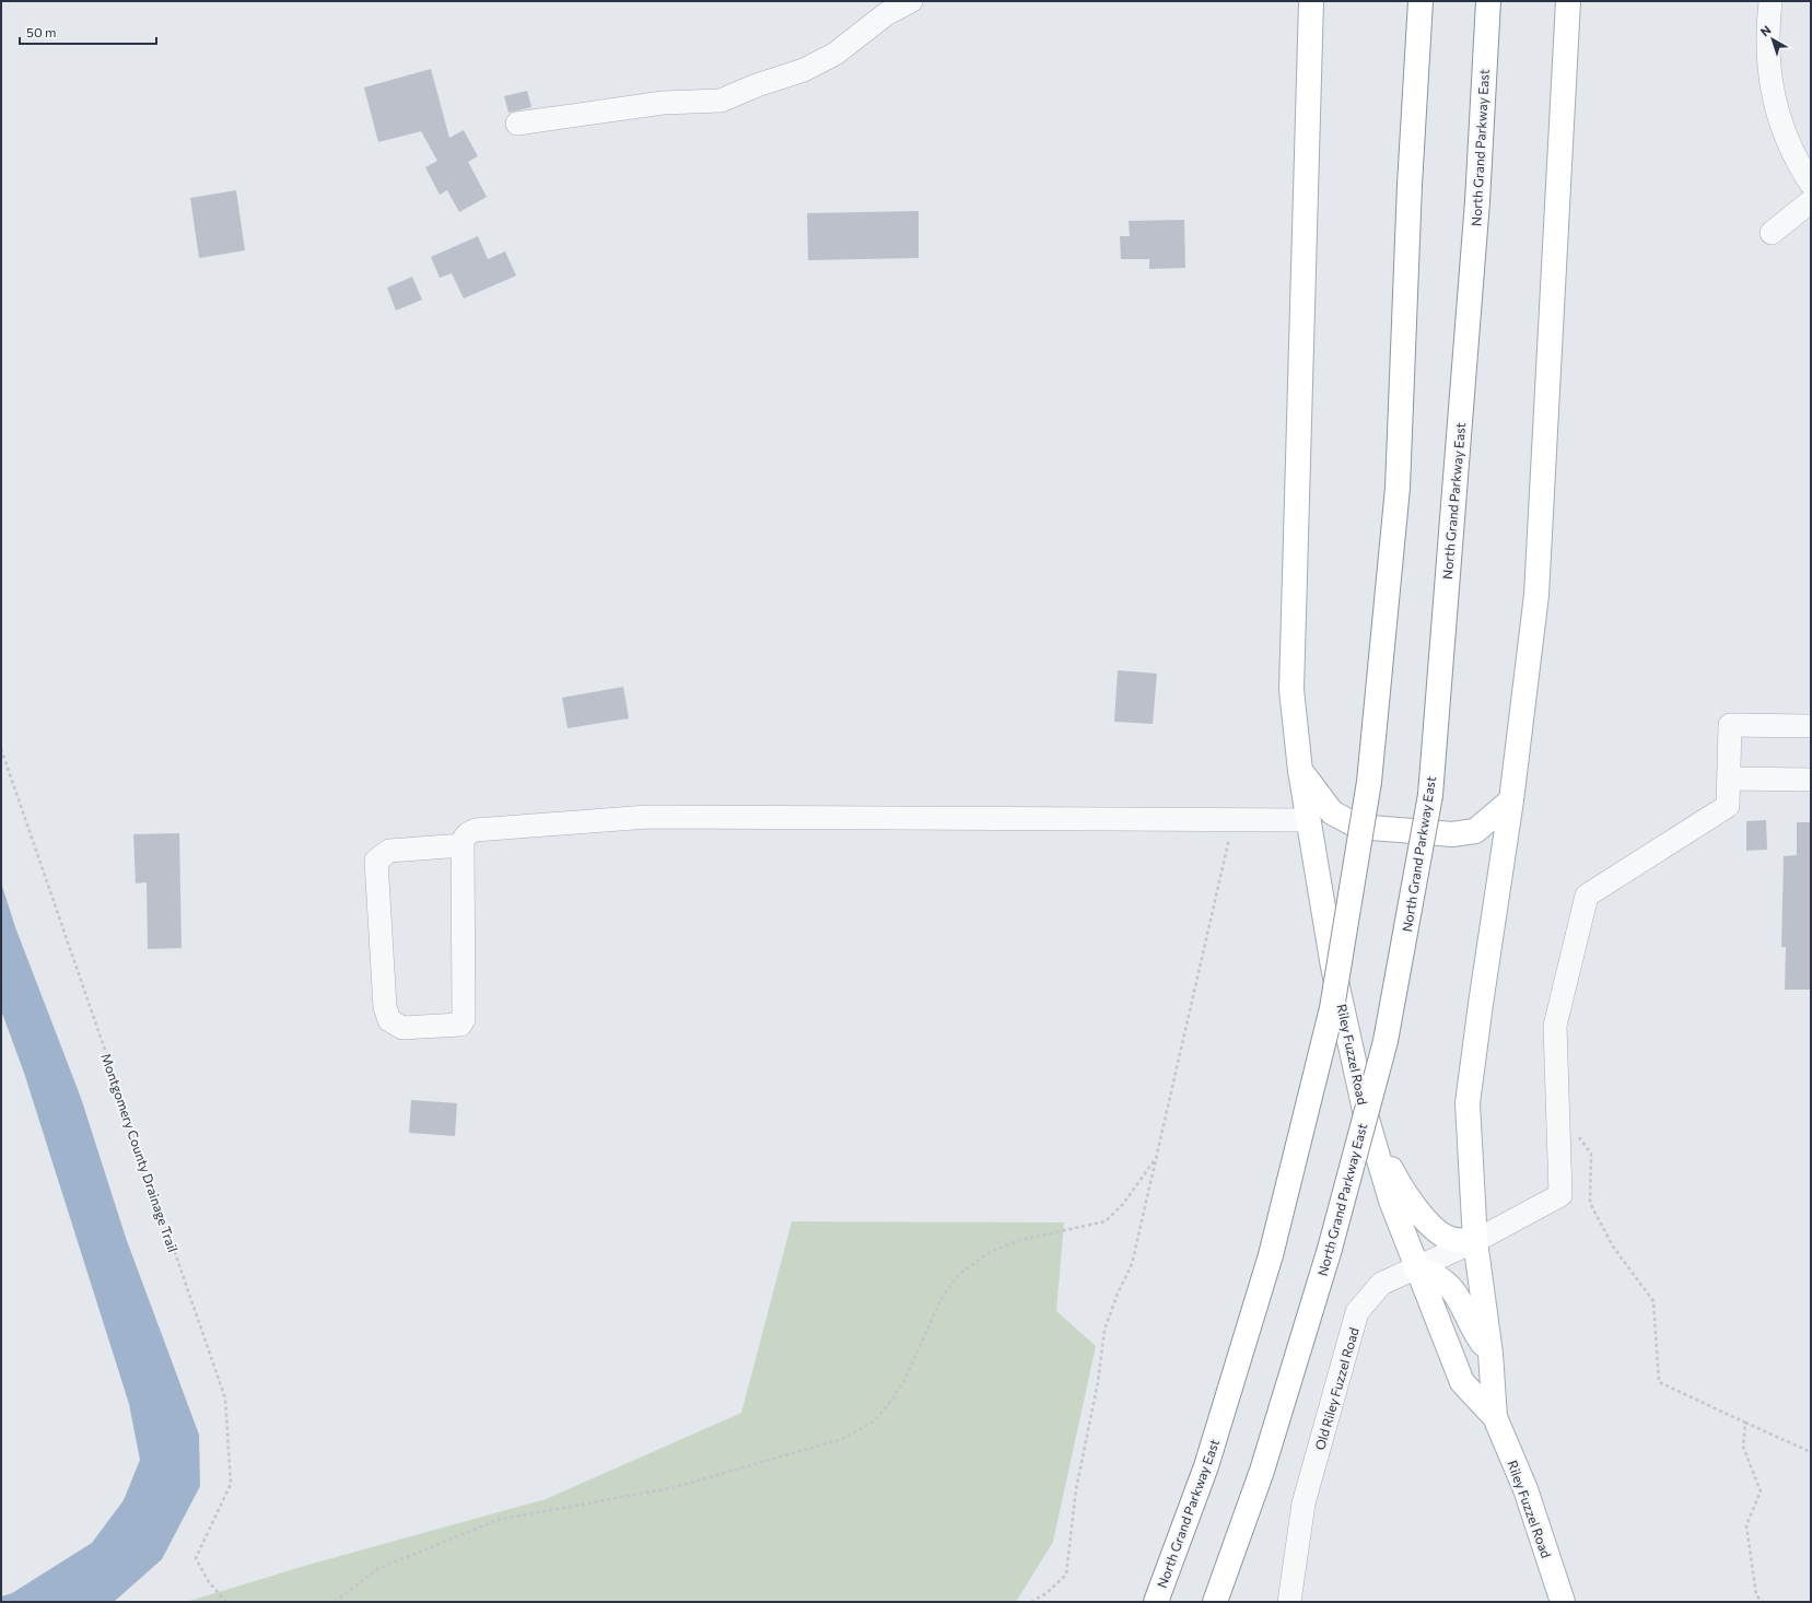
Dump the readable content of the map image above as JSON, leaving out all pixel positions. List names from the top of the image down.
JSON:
{
  "streets": {
    "main road": ["North Grand Parkway East", "Riley Fuzzel Road"],
    "street": ["Old Riley Fuzzel Road"],
    "path": ["Montgomery County Drainage Trail"]
  },
  "crossings": [
    ["Riley Fuzzel Road", "Old Riley Fuzzel Road"]
  ],
  "scale_bar": "50 m",
  "north": "top left"
}
